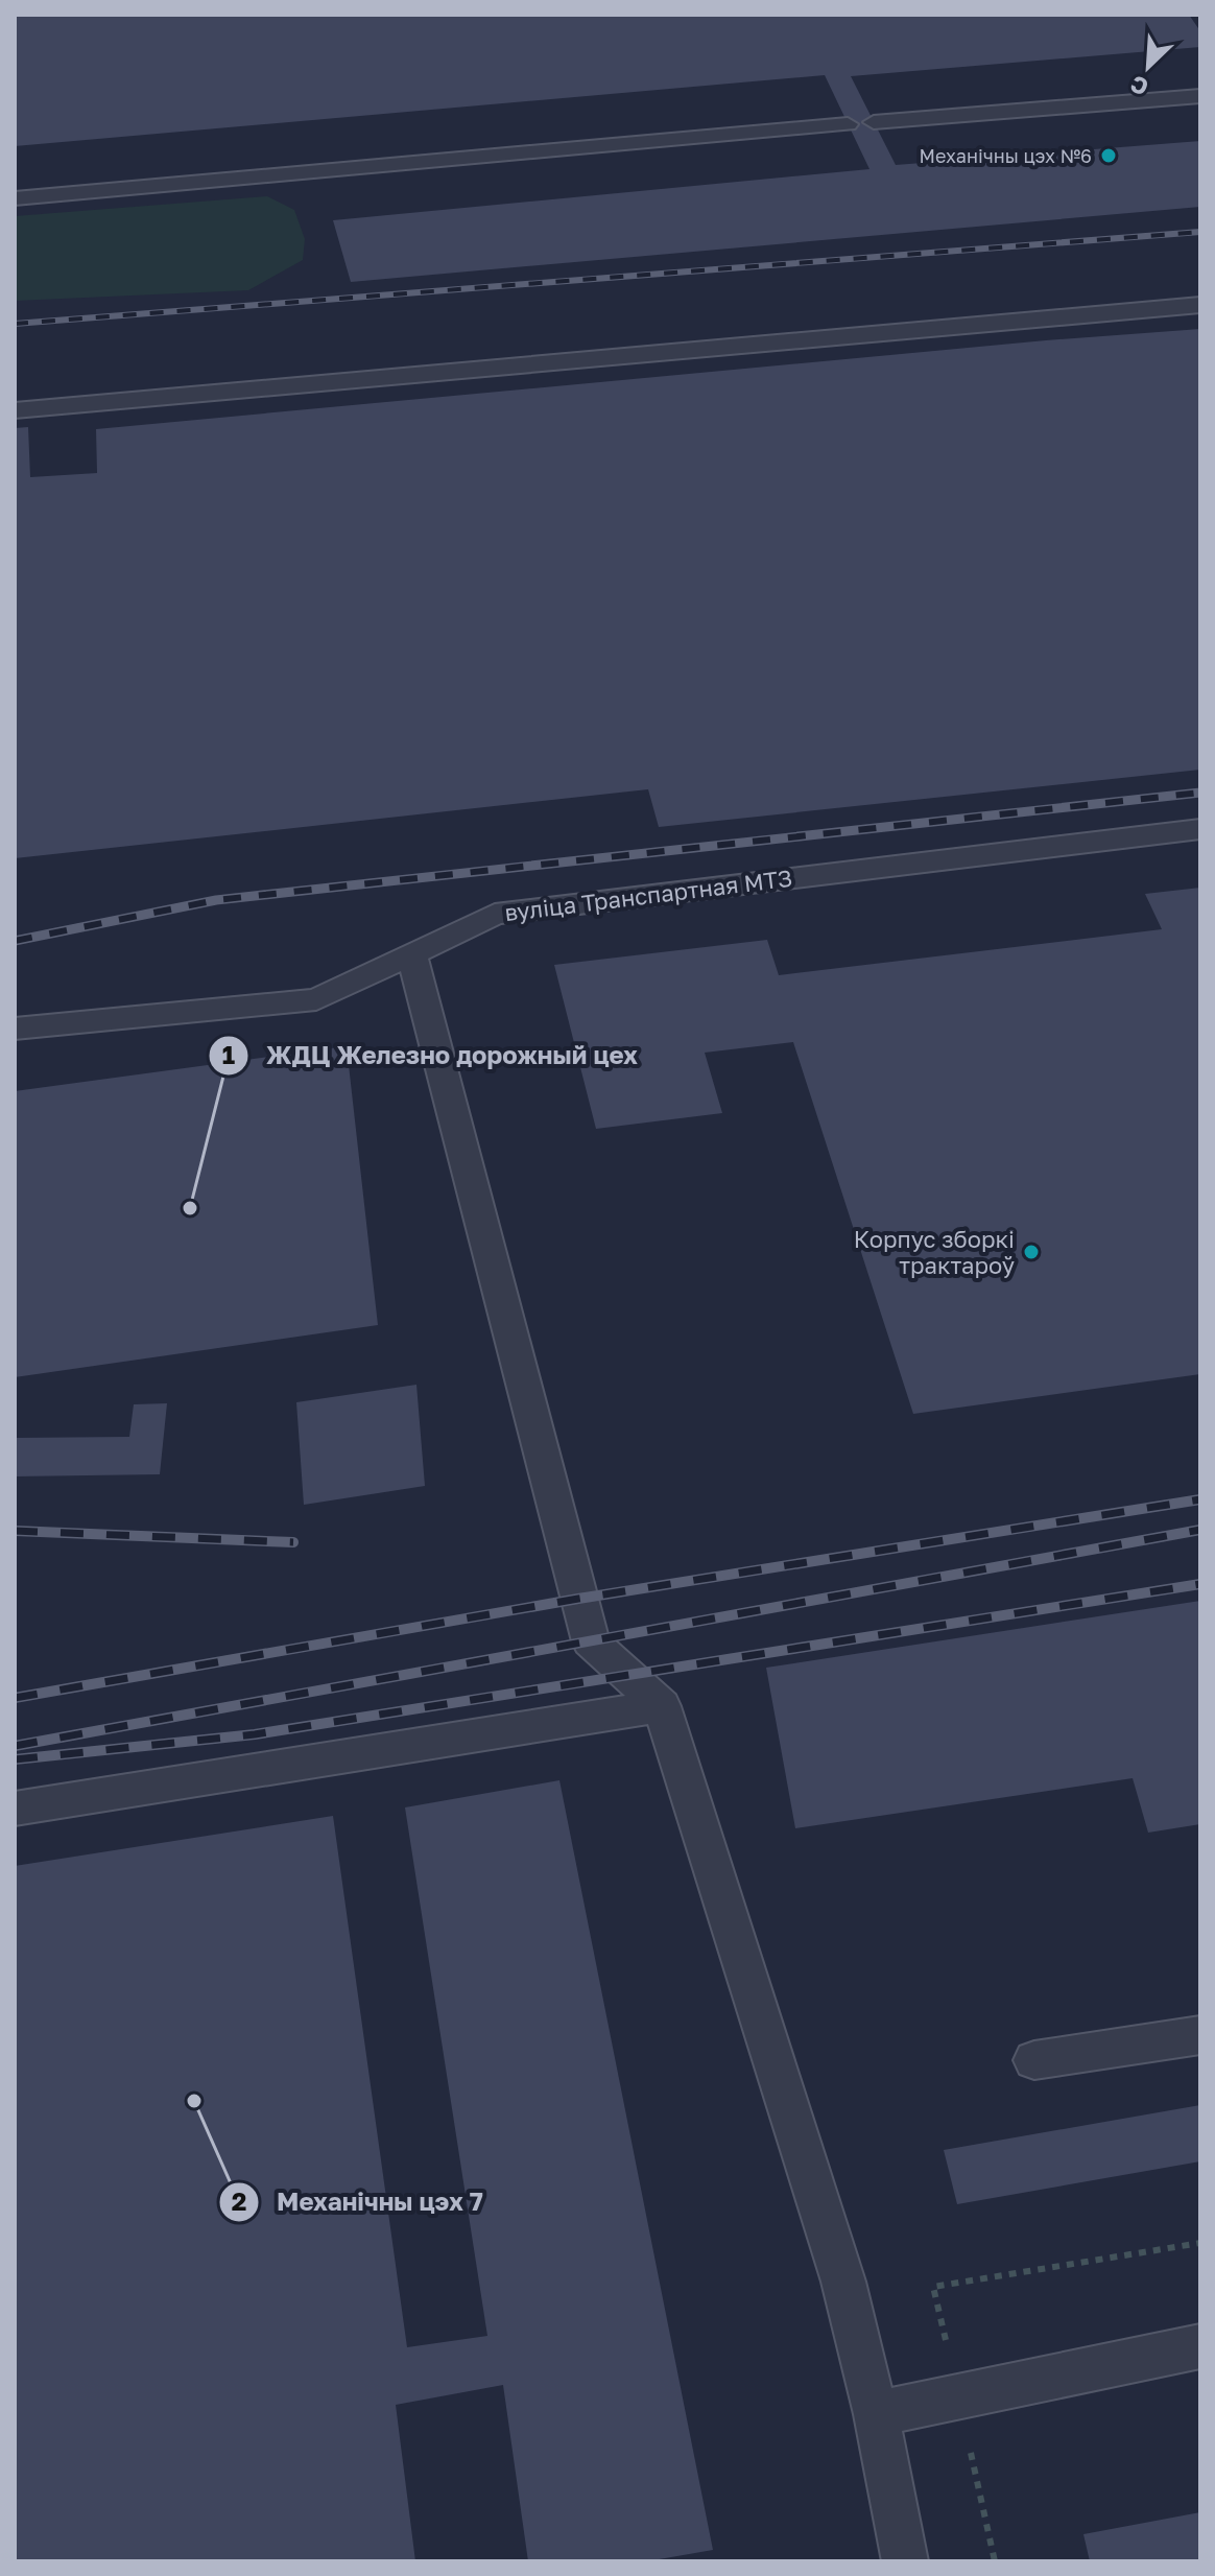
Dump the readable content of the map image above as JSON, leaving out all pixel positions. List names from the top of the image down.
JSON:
{
  "streets": {
    "lane": ["вуліца Транспартная МТЗ"]
  },
  "places": [
    "Механічны цэх №6",
    "ЖДЦ Железно дорожный цех",
    "Корпус зборкі трактароў",
    "Механічны цэх 7"
  ],
  "north": "bottom left"
}
